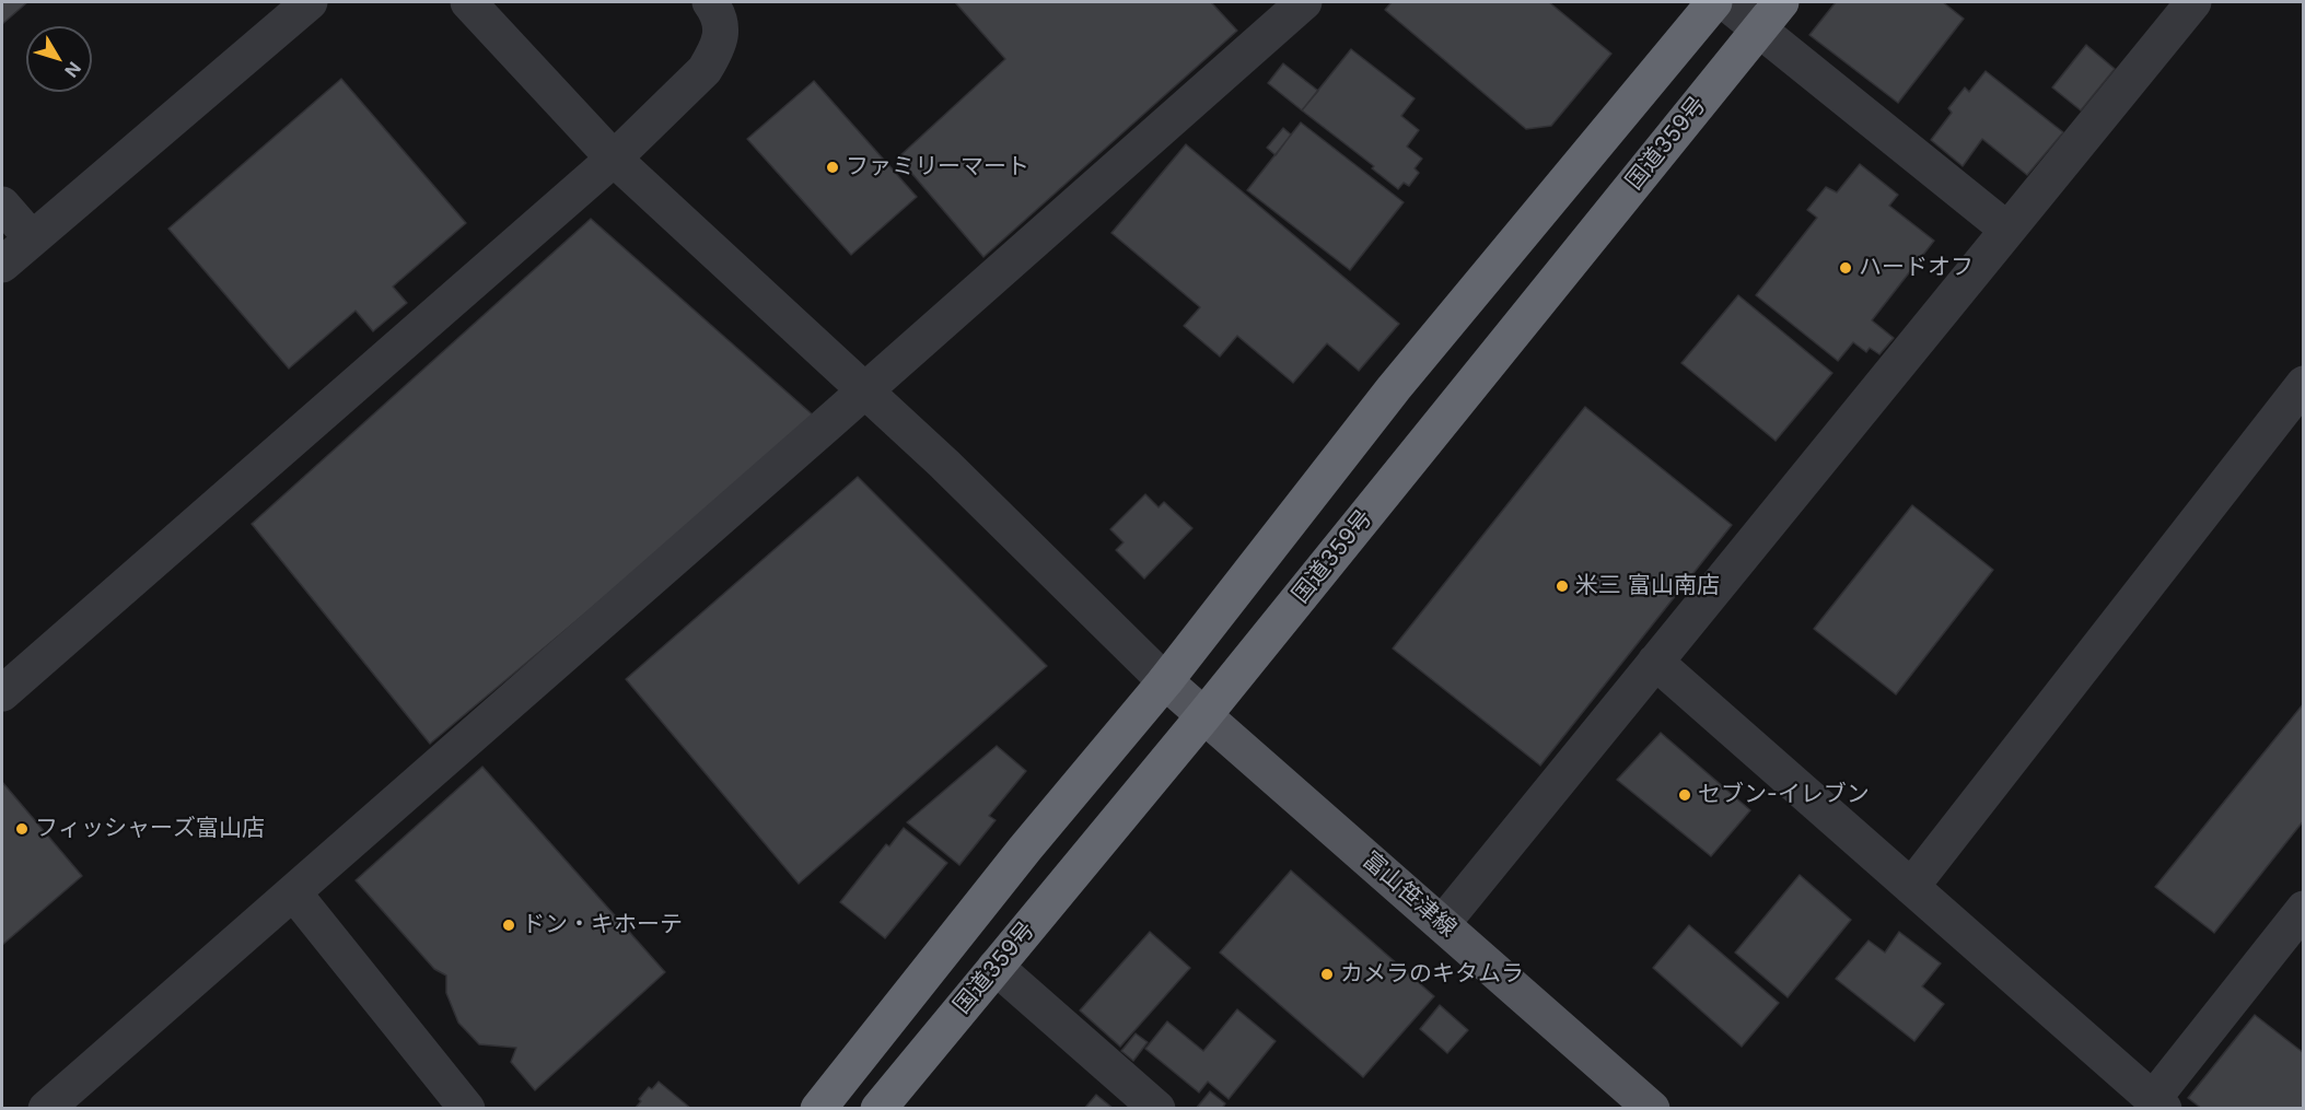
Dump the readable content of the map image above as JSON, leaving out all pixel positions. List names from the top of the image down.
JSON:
{
  "streets": {
    "highway": ["国道359号"],
    "main road": ["富山笹津線"]
  },
  "crossings": [
    ["国道359号", "富山笹津線"]
  ],
  "places": [
    "ファミリーマート",
    "ハードオフ",
    "米三 富山南店",
    "セブン-イレブン",
    "フィッシャーズ富山店",
    "ドン・キホーテ",
    "カメラのキタムラ"
  ],
  "north": "bottom right"
}
